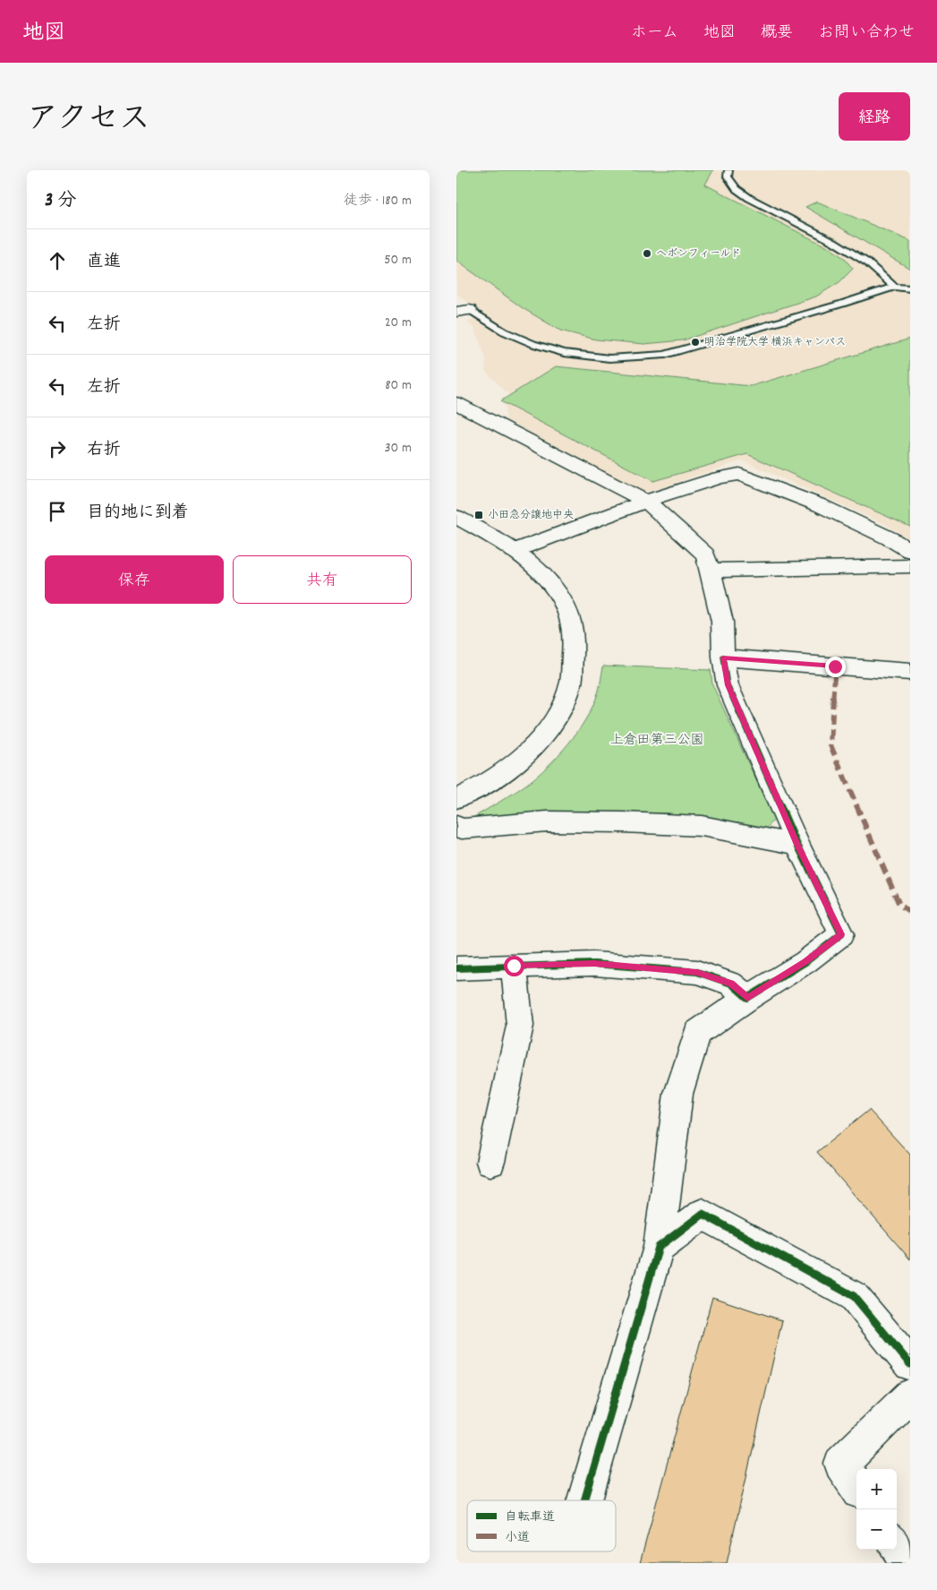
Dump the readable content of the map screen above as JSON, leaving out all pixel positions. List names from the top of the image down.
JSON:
{
  "parks": ["上倉田第三公園"],
  "places": {
    "other": ["ヘボンフィールド", "明治学院大学 横浜キャンパス"],
    "transit": ["小田急分譲地中央"]
  },
  "legend": ["自転車道", "小道"],
  "page": {
    "header": "地図",
    "nav": [
      "ホーム",
      "地図",
      "概要",
      "お問い合わせ"
    ],
    "title": "アクセス",
    "buttons": [
      "経路",
      ["保存", "共有"]
    ],
    "heading": ["3 分", "徒歩 · 180 m"],
    "list": [
      ["直進", "50 m"],
      ["左折", "20 m"],
      ["左折", "80 m"],
      ["右折", "30 m"],
      "目的地に到着"
    ],
    "map_buttons": ["+", "−"]
  }
}
